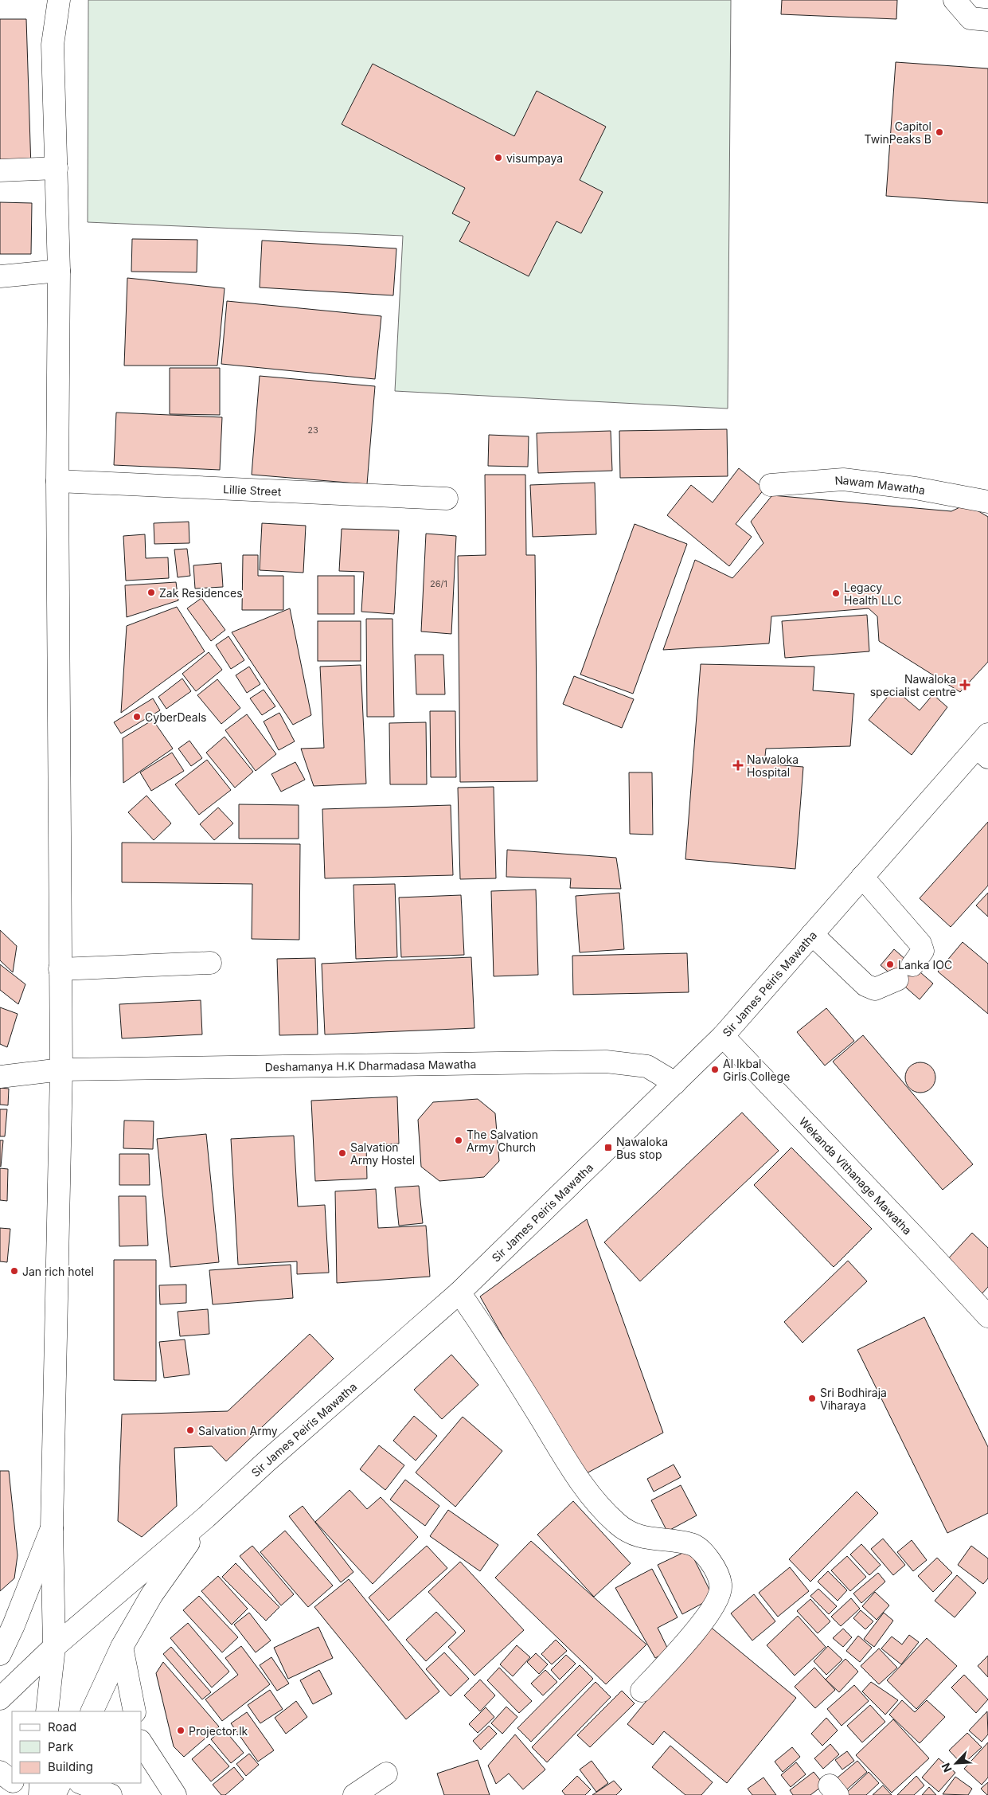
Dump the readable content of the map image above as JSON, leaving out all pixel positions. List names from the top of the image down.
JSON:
{
  "streets": {
    "main road": [
      "Nawam Mawatha",
      "Lillie Street",
      "Sir James Peiris Mawatha",
      "Deshamanya H.K Dharmadasa Mawatha",
      "Wekanda Vithanage Mawatha"
    ]
  },
  "crossings": [
    ["Sir James Peiris Mawatha", "Deshamanya H.K Dharmadasa Mawatha"],
    ["Sir James Peiris Mawatha", "Wekanda Vithanage Mawatha"]
  ],
  "places": {
    "other": [
      "Capitol TwinPeaks B",
      "visumpaya",
      "Zak Residences",
      "Legacy Health LLC",
      "CyberDeals",
      "Lanka IOC",
      "Al Ikbal Girls College",
      "The Salvation Army Church",
      "Salvation Army Hostel",
      "Jan rich hotel",
      "Sri Bodhiraja Viharaya",
      "Salvation Army",
      "Projector.lk"
    ],
    "health": ["Nawaloka specialist centre", "Nawaloka Hospital"],
    "transit": ["Nawaloka Bus stop"]
  },
  "house_numbers": ["23", "26/1"],
  "legend": ["Road", "Park", "Building"],
  "north": "bottom left"
}
